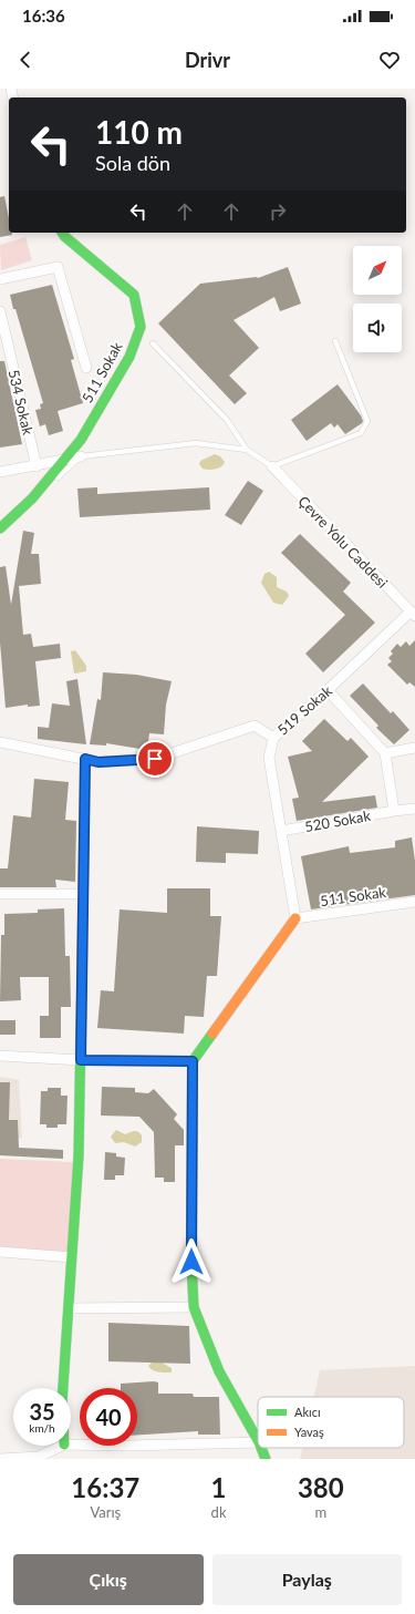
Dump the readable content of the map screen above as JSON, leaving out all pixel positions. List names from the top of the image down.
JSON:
{
  "streets": {
    "street": [
      "511 Sokak",
      "534 Sokak",
      "Çevre Yolu Caddesi",
      "519 Sokak",
      "520 Sokak"
    ]
  },
  "crossings": [
    ["511 Sokak", "519 Sokak"],
    ["Çevre Yolu Caddesi", "519 Sokak"],
    ["519 Sokak", "520 Sokak"]
  ],
  "legend": ["Akıcı", "Yavaş"],
  "north": "top right",
  "page": {
    "status": "16:36",
    "header": "Drivr",
    "turn": ["110 m", "Sola dön"],
    "speed": "35 km/h",
    "limit": "40",
    "eta": [
      "16:37",
      "Varış",
      "1",
      "dk",
      "380",
      "m"
    ],
    "buttons": ["Çıkış", "Paylaş"]
  }
}
